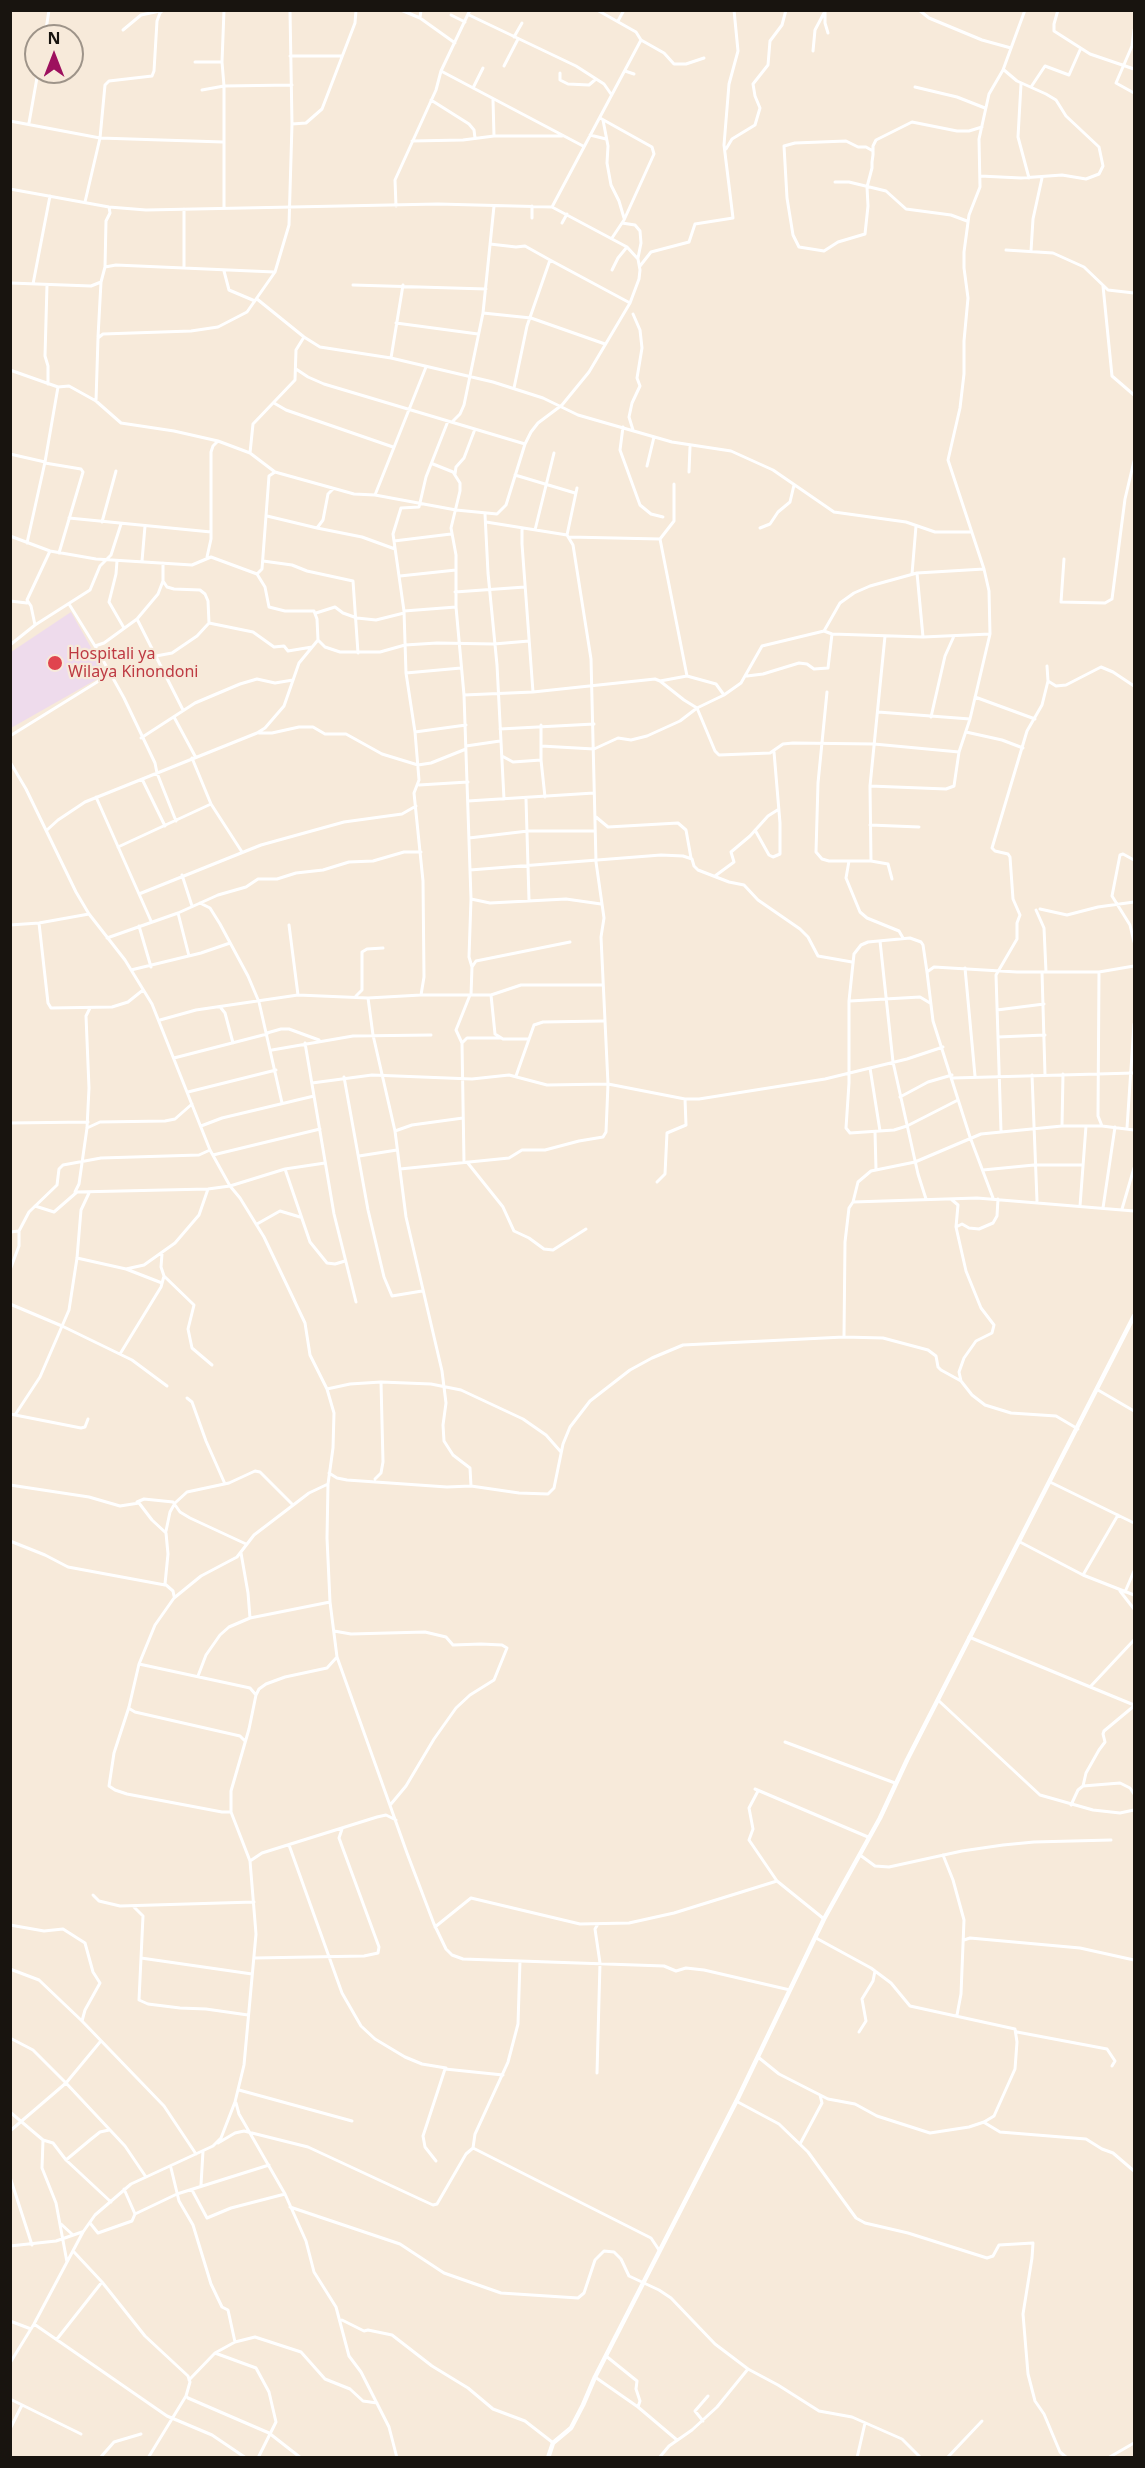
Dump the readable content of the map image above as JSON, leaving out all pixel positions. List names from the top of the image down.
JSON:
{
  "places": ["Hospitali ya Wilaya Kinondoni"],
  "north": "top"
}
